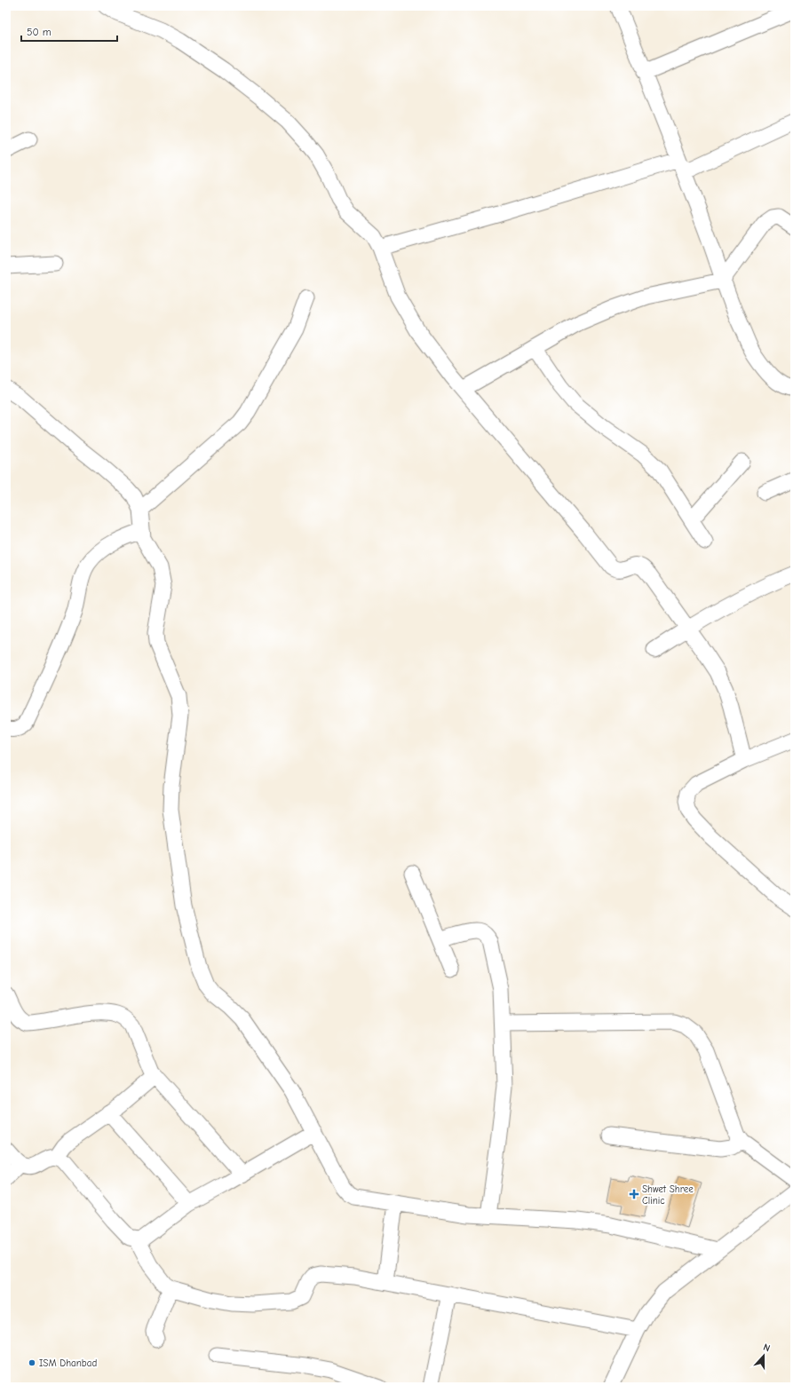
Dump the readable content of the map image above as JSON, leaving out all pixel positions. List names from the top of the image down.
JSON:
{
  "places": {
    "health": ["Shwet Shree Clinic"],
    "other": ["ISM Dhanbad"]
  },
  "scale_bar": "50 m",
  "north": "top"
}
